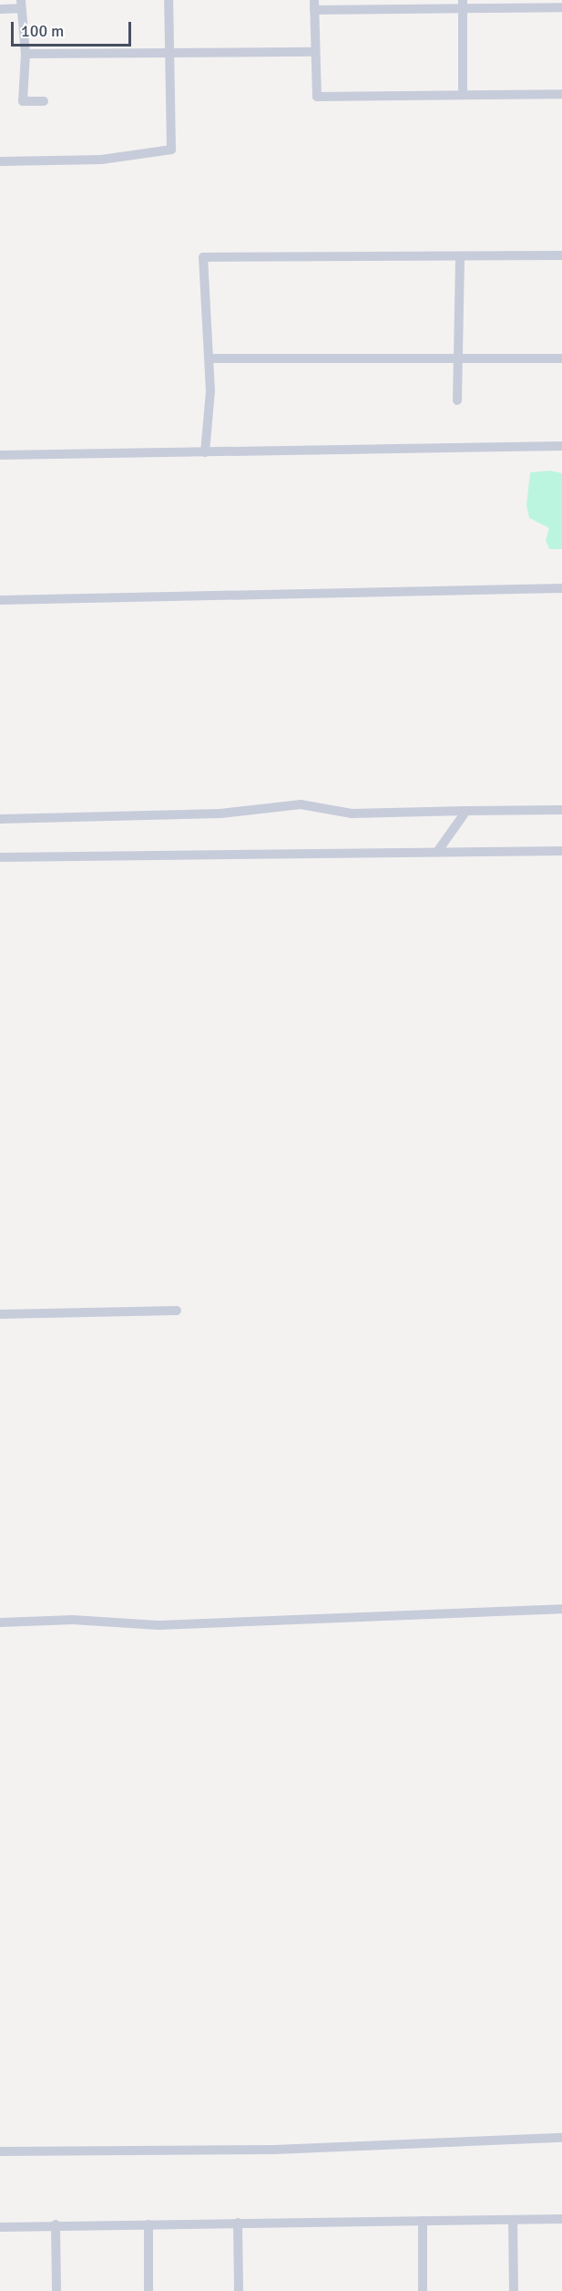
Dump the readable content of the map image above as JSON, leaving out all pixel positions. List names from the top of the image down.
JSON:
{
  "scale_bar": "100 m"
}
